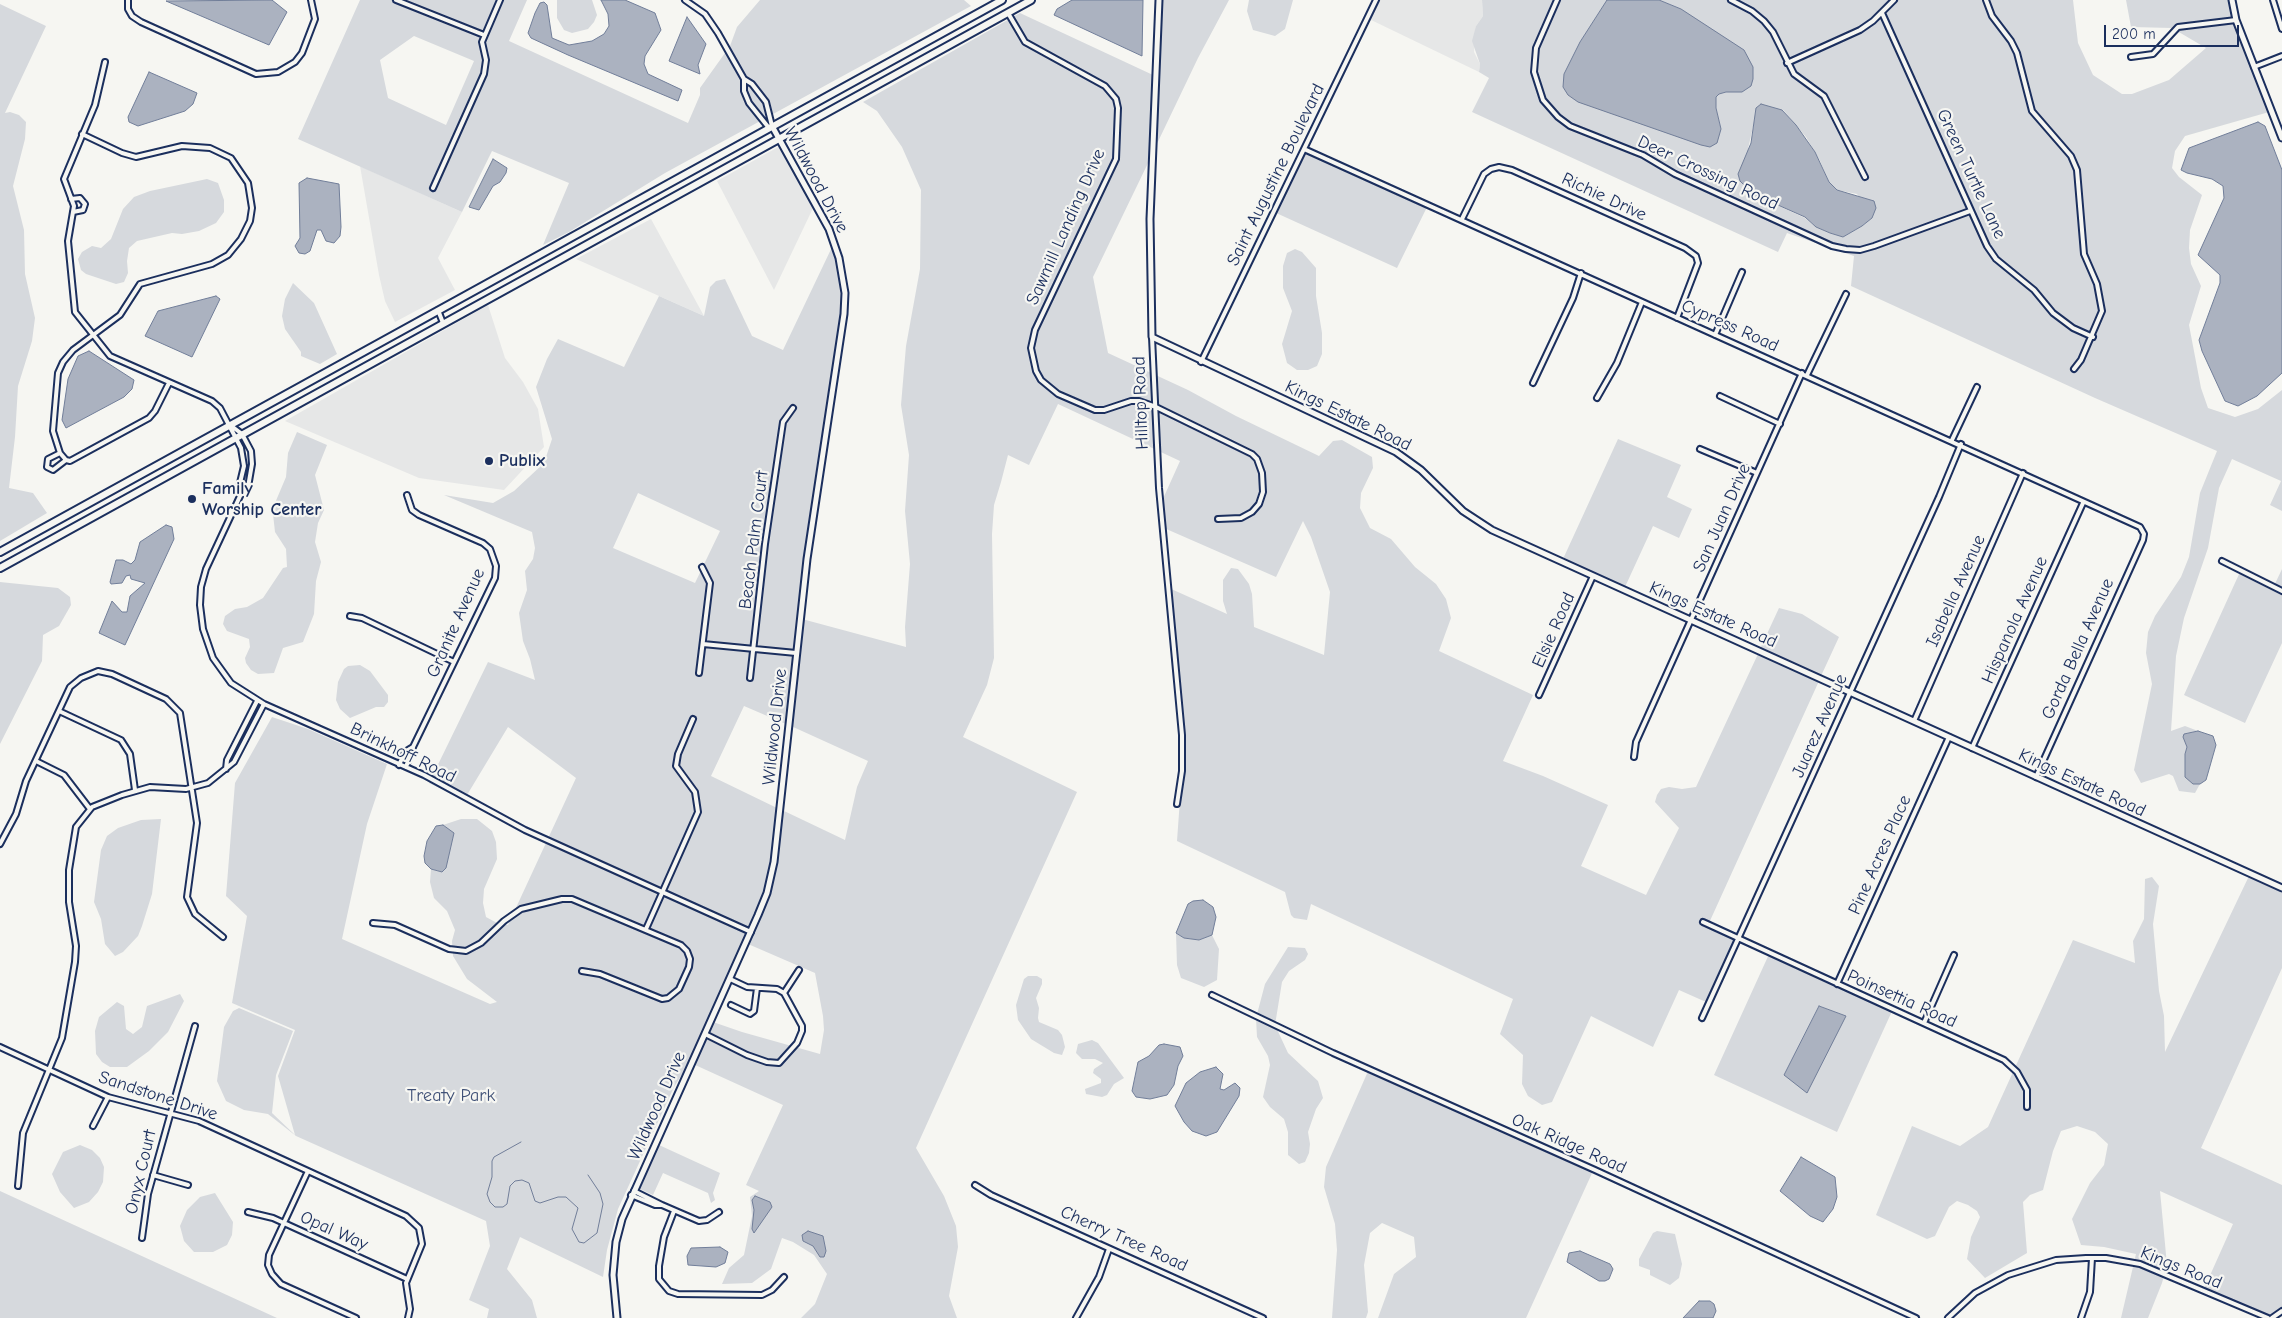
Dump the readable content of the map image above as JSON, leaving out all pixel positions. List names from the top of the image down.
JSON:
{
  "streets": {
    "street": [
      "Deer Crossing Road",
      "Green Turtle Lane",
      "Saint Augustine Boulevard",
      "Wildwood Drive",
      "Richie Drive",
      "Sawmill Landing Drive",
      "Cypress Road",
      "Hilltop Road",
      "Kings Estate Road",
      "San Juan Drive",
      "Beach Palm Court",
      "Isabella Avenue",
      "Hispanola Avenue",
      "Granite Avenue",
      "Elsie Road",
      "Gorda Bella Avenue",
      "Juarez Avenue",
      "Brinkhoff Road",
      "Pine Acres Place",
      "Poinsettia Road",
      "Sandstone Drive",
      "Oak Ridge Road",
      "Onyx Court",
      "Opal Way",
      "Cherry Tree Road",
      "Kings Road"
    ]
  },
  "crossings": [
    ["Deer Crossing Road", "Green Turtle Lane"],
    ["Saint Augustine Boulevard", "Cypress Road"],
    ["Saint Augustine Boulevard", "Kings Estate Road"],
    ["Wildwood Drive", "Brinkhoff Road"],
    ["Richie Drive", "Cypress Road"],
    ["Sawmill Landing Drive", "Hilltop Road"],
    ["Cypress Road", "San Juan Drive"],
    ["Cypress Road", "Isabella Avenue"],
    ["Cypress Road", "Hispanola Avenue"],
    ["Cypress Road", "Gorda Bella Avenue"],
    ["Cypress Road", "Juarez Avenue"],
    ["Hilltop Road", "Kings Estate Road"],
    ["Kings Estate Road", "San Juan Drive"],
    ["Kings Estate Road", "Isabella Avenue"],
    ["Kings Estate Road", "Hispanola Avenue"],
    ["Kings Estate Road", "Elsie Road"],
    ["Kings Estate Road", "Gorda Bella Avenue"],
    ["Kings Estate Road", "Juarez Avenue"],
    ["Kings Estate Road", "Pine Acres Place"],
    ["Granite Avenue", "Brinkhoff Road"],
    ["Juarez Avenue", "Poinsettia Road"],
    ["Pine Acres Place", "Poinsettia Road"],
    ["Sandstone Drive", "Onyx Court"],
    ["Sandstone Drive", "Opal Way"]
  ],
  "parks": ["Treaty Park"],
  "places": ["Publix", "Family Worship Center"],
  "scale_bar": "200 m"
}
